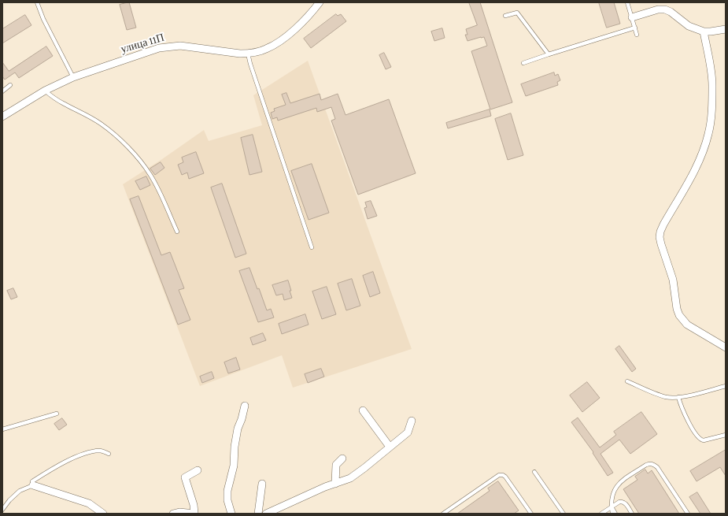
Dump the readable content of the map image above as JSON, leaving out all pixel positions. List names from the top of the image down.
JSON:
{
  "streets": {
    "street": ["улица 11П"]
  }
}
